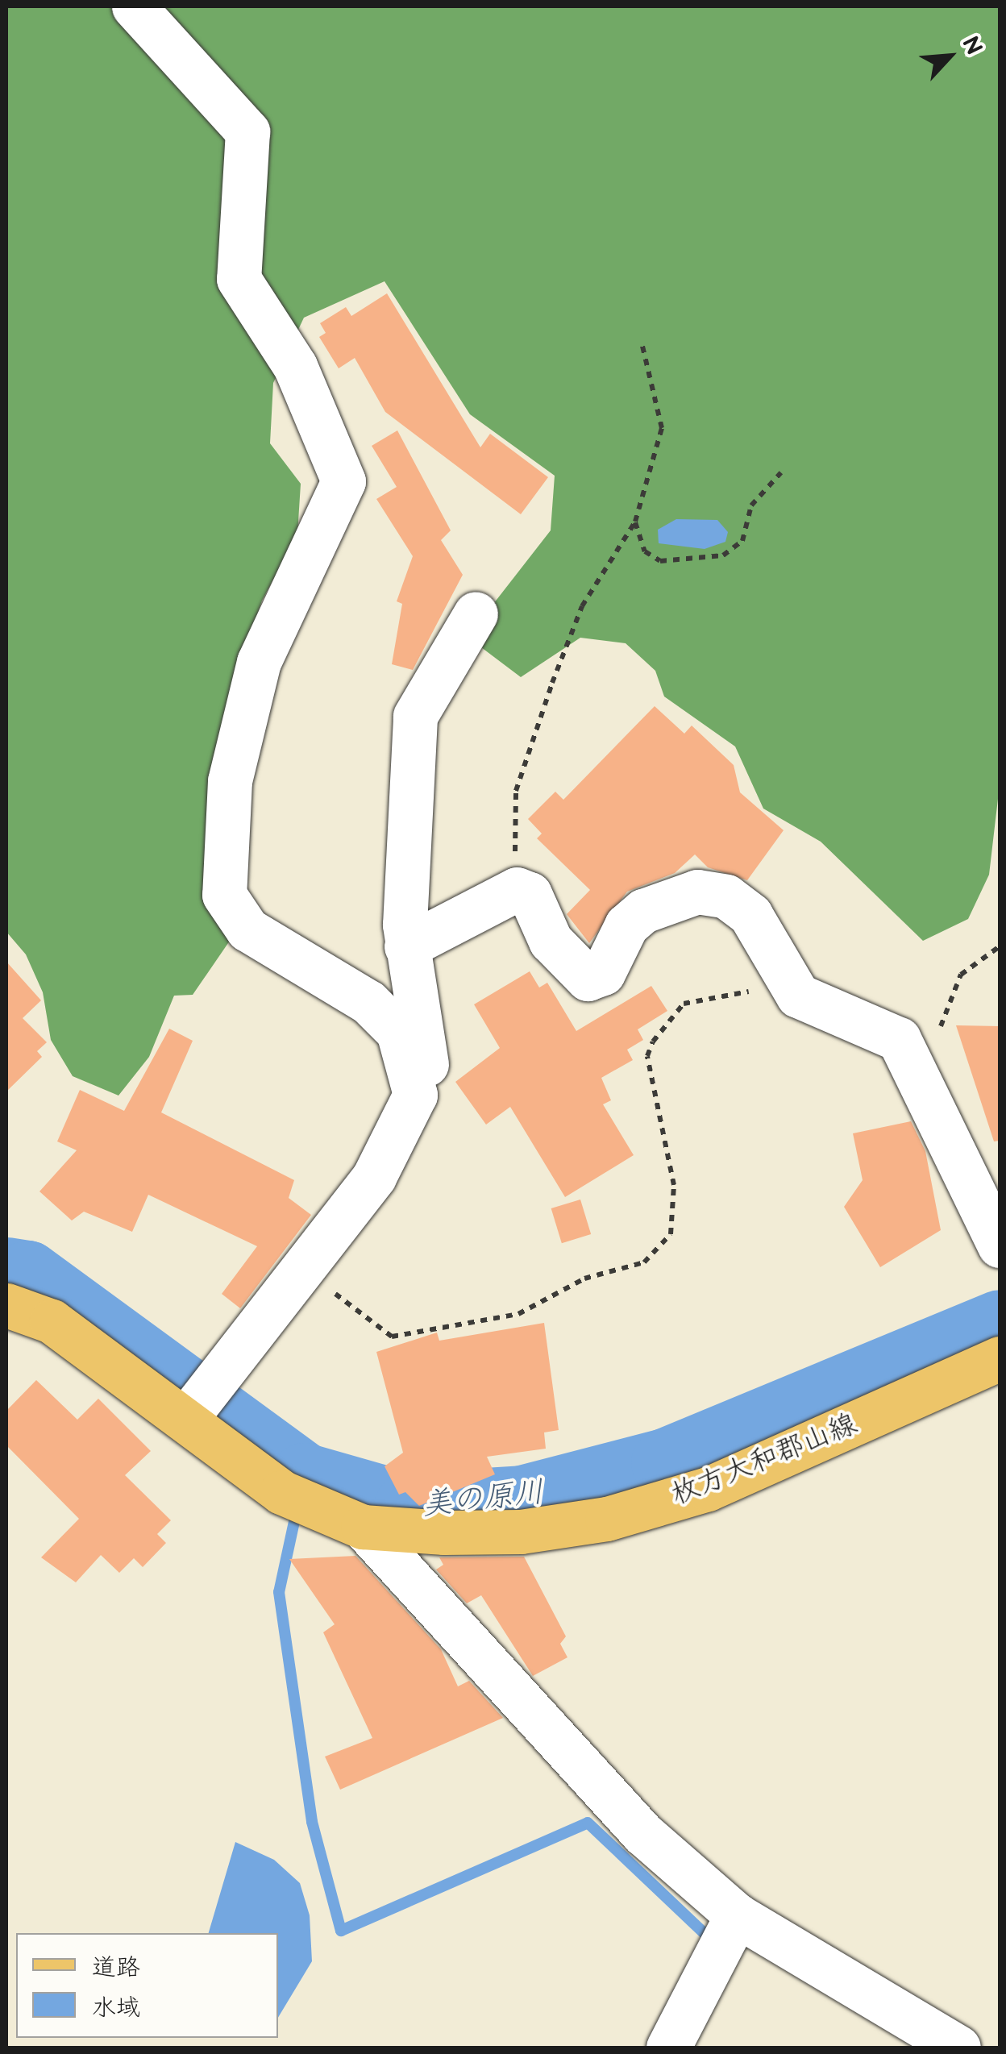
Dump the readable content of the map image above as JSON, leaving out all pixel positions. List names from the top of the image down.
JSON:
{
  "streets": {
    "main road": ["枚方大和郡山線"]
  },
  "water": ["美の原川"],
  "legend": ["道路", "水域"],
  "north": "top right"
}
